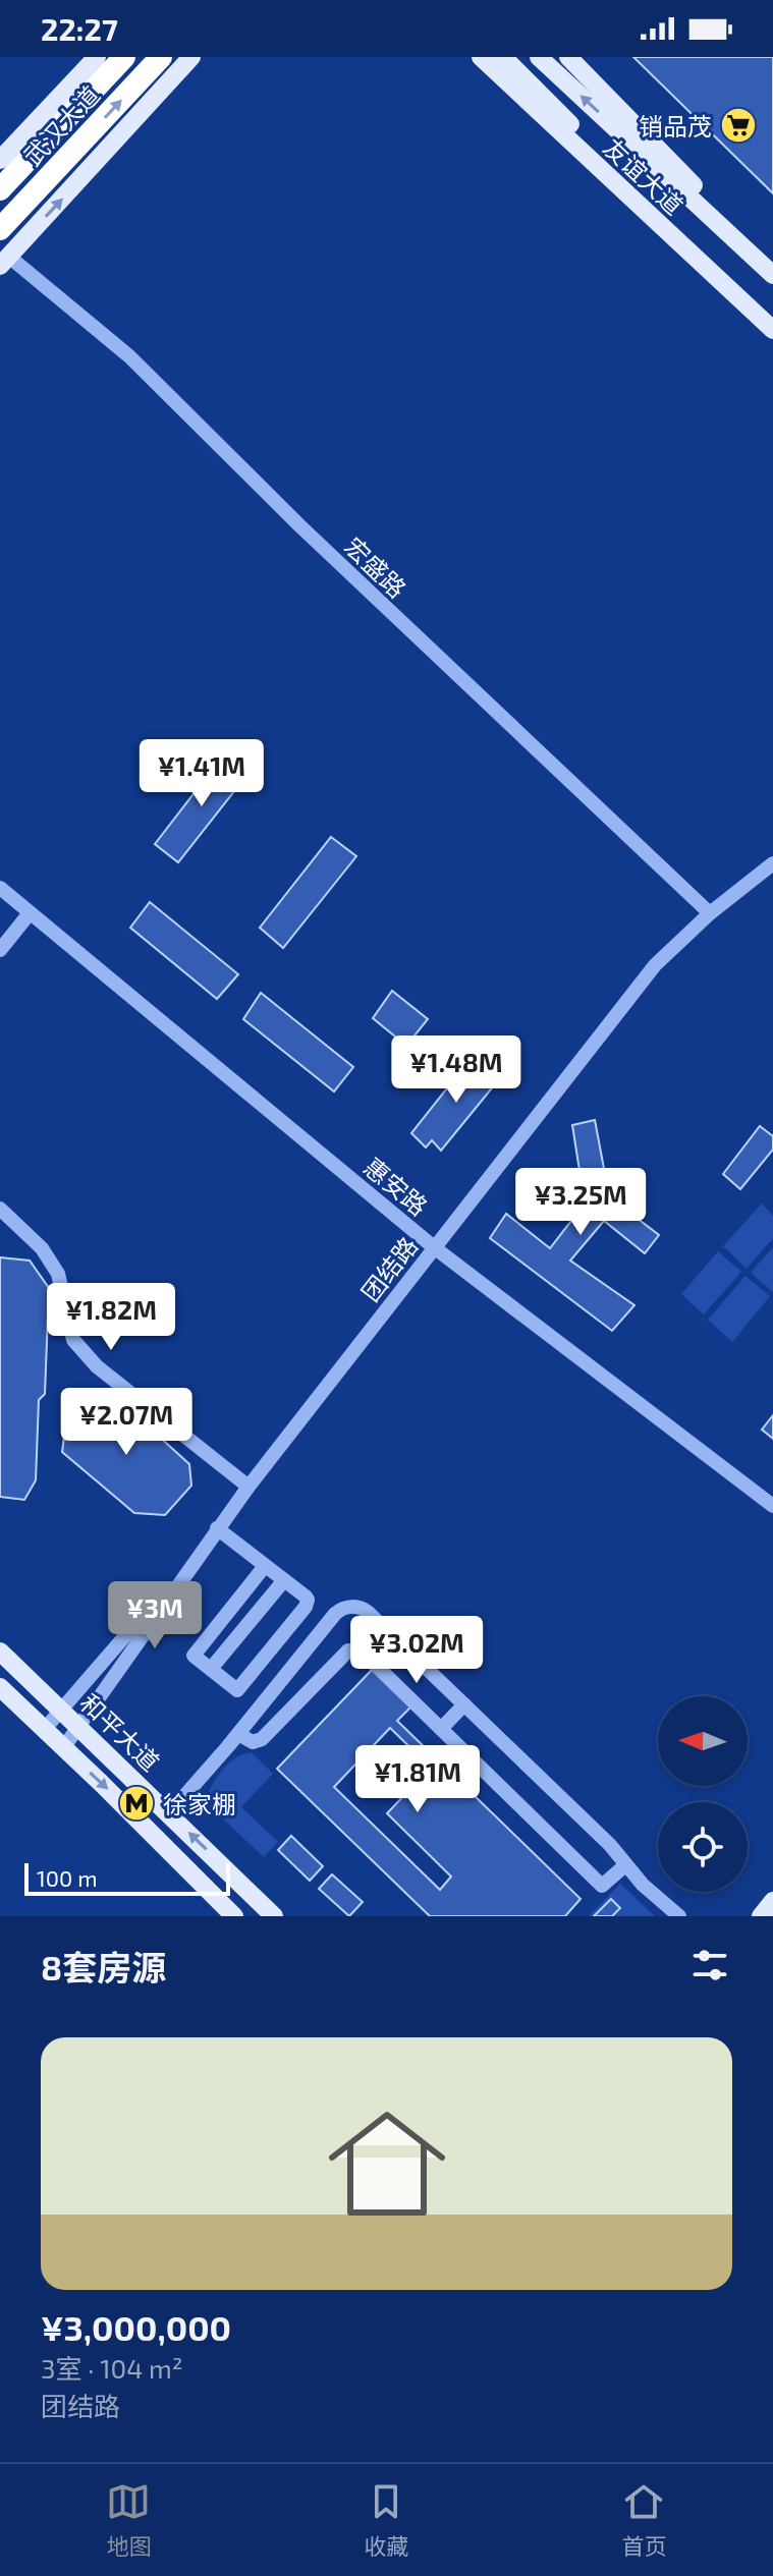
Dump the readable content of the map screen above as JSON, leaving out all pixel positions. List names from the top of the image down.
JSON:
{
  "streets": {
    "highway": ["武汉大道"],
    "main road": ["友谊大道", "和平大道"],
    "street": ["宏盛路", "惠安路", "团结路"]
  },
  "crossings": [
    ["宏盛路", "团结路"],
    ["惠安路", "团结路"],
    ["团结路", "和平大道"]
  ],
  "places": {
    "supermarket": ["销品茂"],
    "metro station": ["徐家棚"]
  },
  "scale_bar": "100 m",
  "north": "left",
  "page": {
    "status": "22:27",
    "price": [
      "¥1.41M",
      "¥1.48M",
      "¥3.25M",
      "¥1.82M",
      "¥2.07M",
      "¥3M",
      "¥3.02M",
      "¥1.81M"
    ],
    "scale": "100 m",
    "heading": "8套房源",
    "list": [
      {
        "name": "¥3,000,000",
        "note": "3室 · 104 m² · 团结路"
      }
    ],
    "tabs": ["地图", "收藏", "首页"]
  }
}
